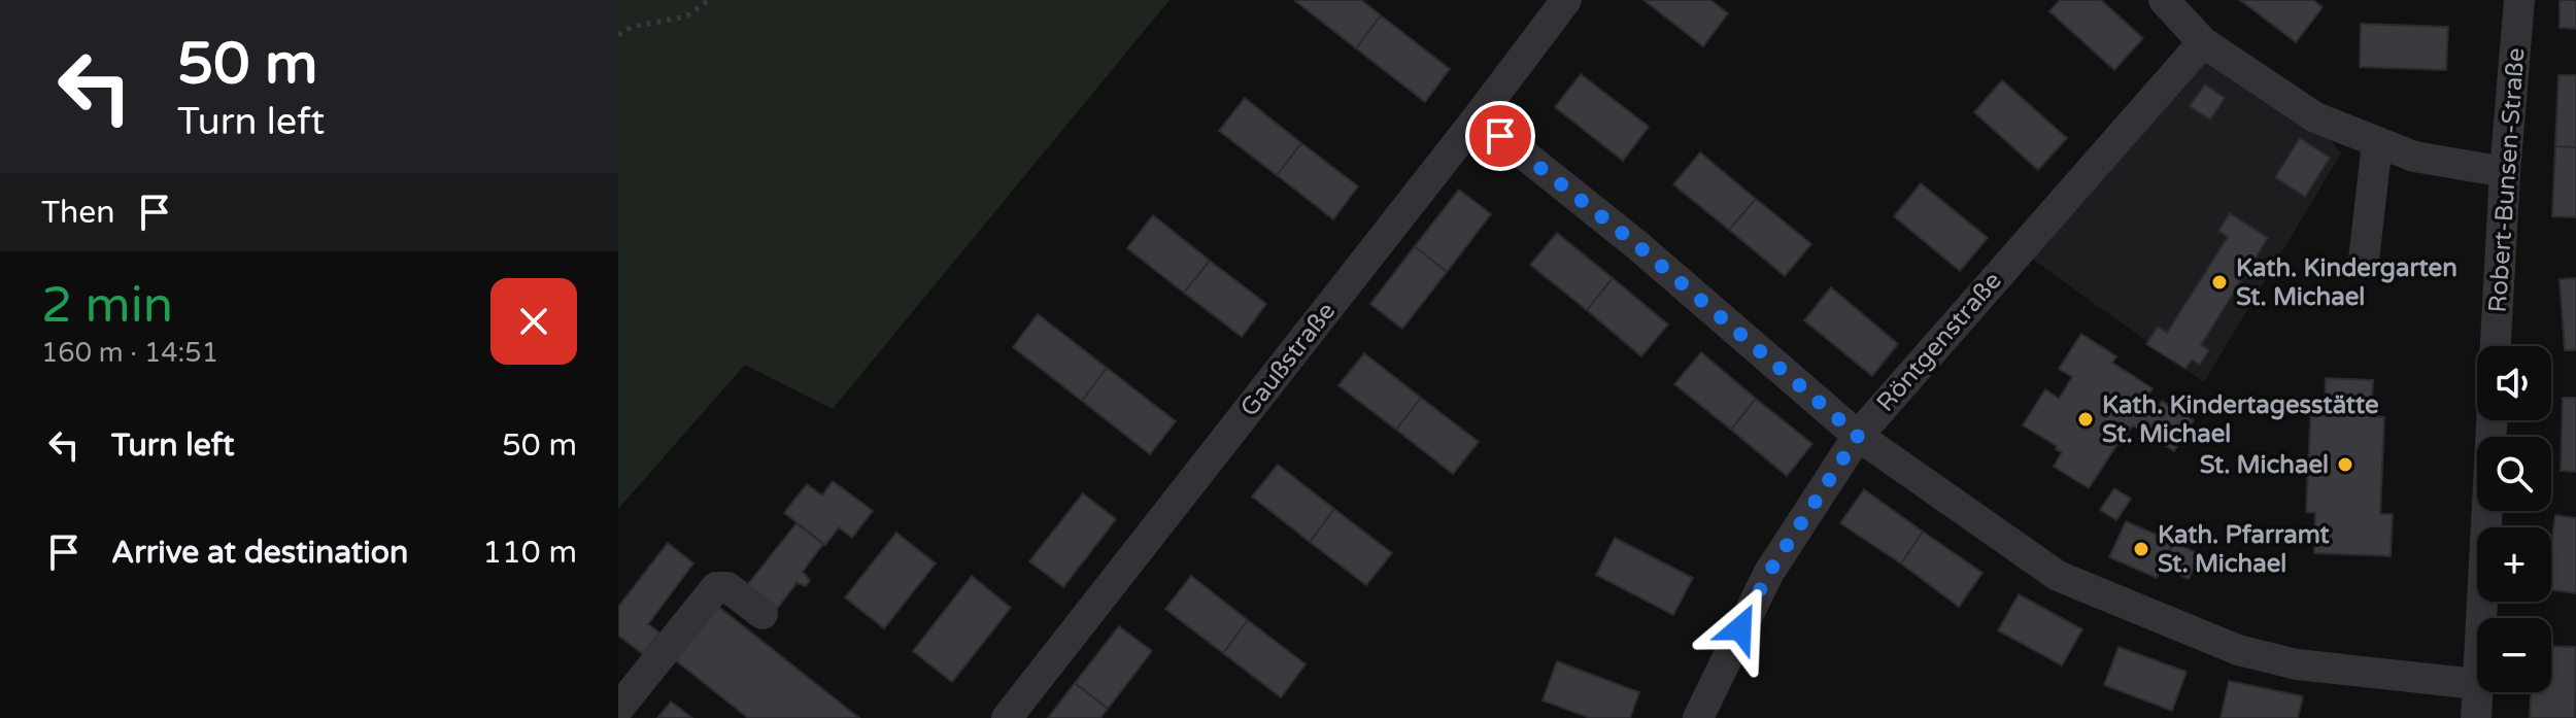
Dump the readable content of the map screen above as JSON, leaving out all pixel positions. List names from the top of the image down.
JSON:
{
  "streets": {
    "street": ["Robert-Bunsen-Straße", "Röntgenstraße", "Gaußstraße"]
  },
  "places": [
    "Kath. Kindergarten St. Michael",
    "Kath. Kindertagesstätte St. Michael",
    "St. Michael",
    "Kath. Pfarramt St. Michael"
  ],
  "page": {
    "turn": ["50 m", "Turn left"],
    "then": "Then",
    "heading": ["2 min", "160 m · 14:51"],
    "map_buttons": ["+", "−"],
    "list": [
      {
        "name": "Turn left",
        "value": "50 m"
      },
      {
        "name": "Arrive at destination",
        "value": "110 m"
      }
    ]
  }
}
